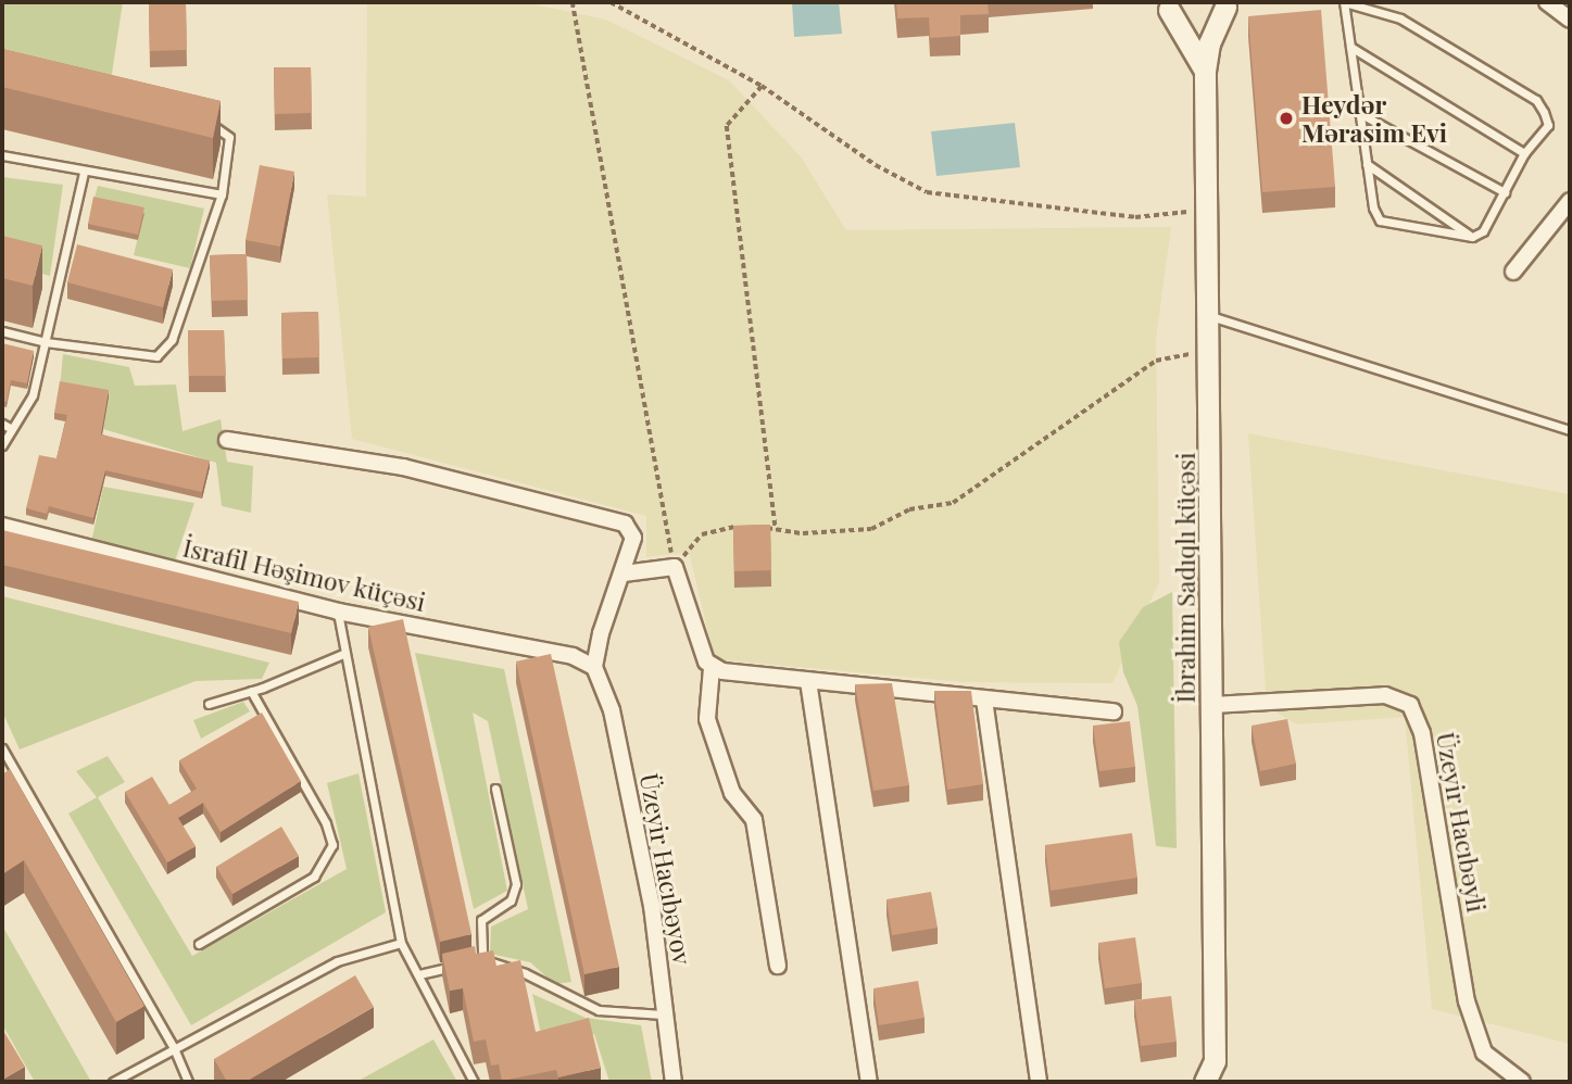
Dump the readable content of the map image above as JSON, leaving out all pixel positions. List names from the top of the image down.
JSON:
{
  "streets": {
    "street": [
      "İsrafil Həşimov küçəsi",
      "İbrahim Sadıqlı küçəsi",
      "Üzeyir Hacıbəyli",
      "Üzeyir Hacıbəyov"
    ]
  },
  "crossings": [
    ["İsrafil Həşimov küçəsi", "Üzeyir Hacıbəyov"],
    ["İbrahim Sadıqlı küçəsi", "Üzeyir Hacıbəyli"]
  ],
  "places": ["Heydər Mərasim Evi"]
}
